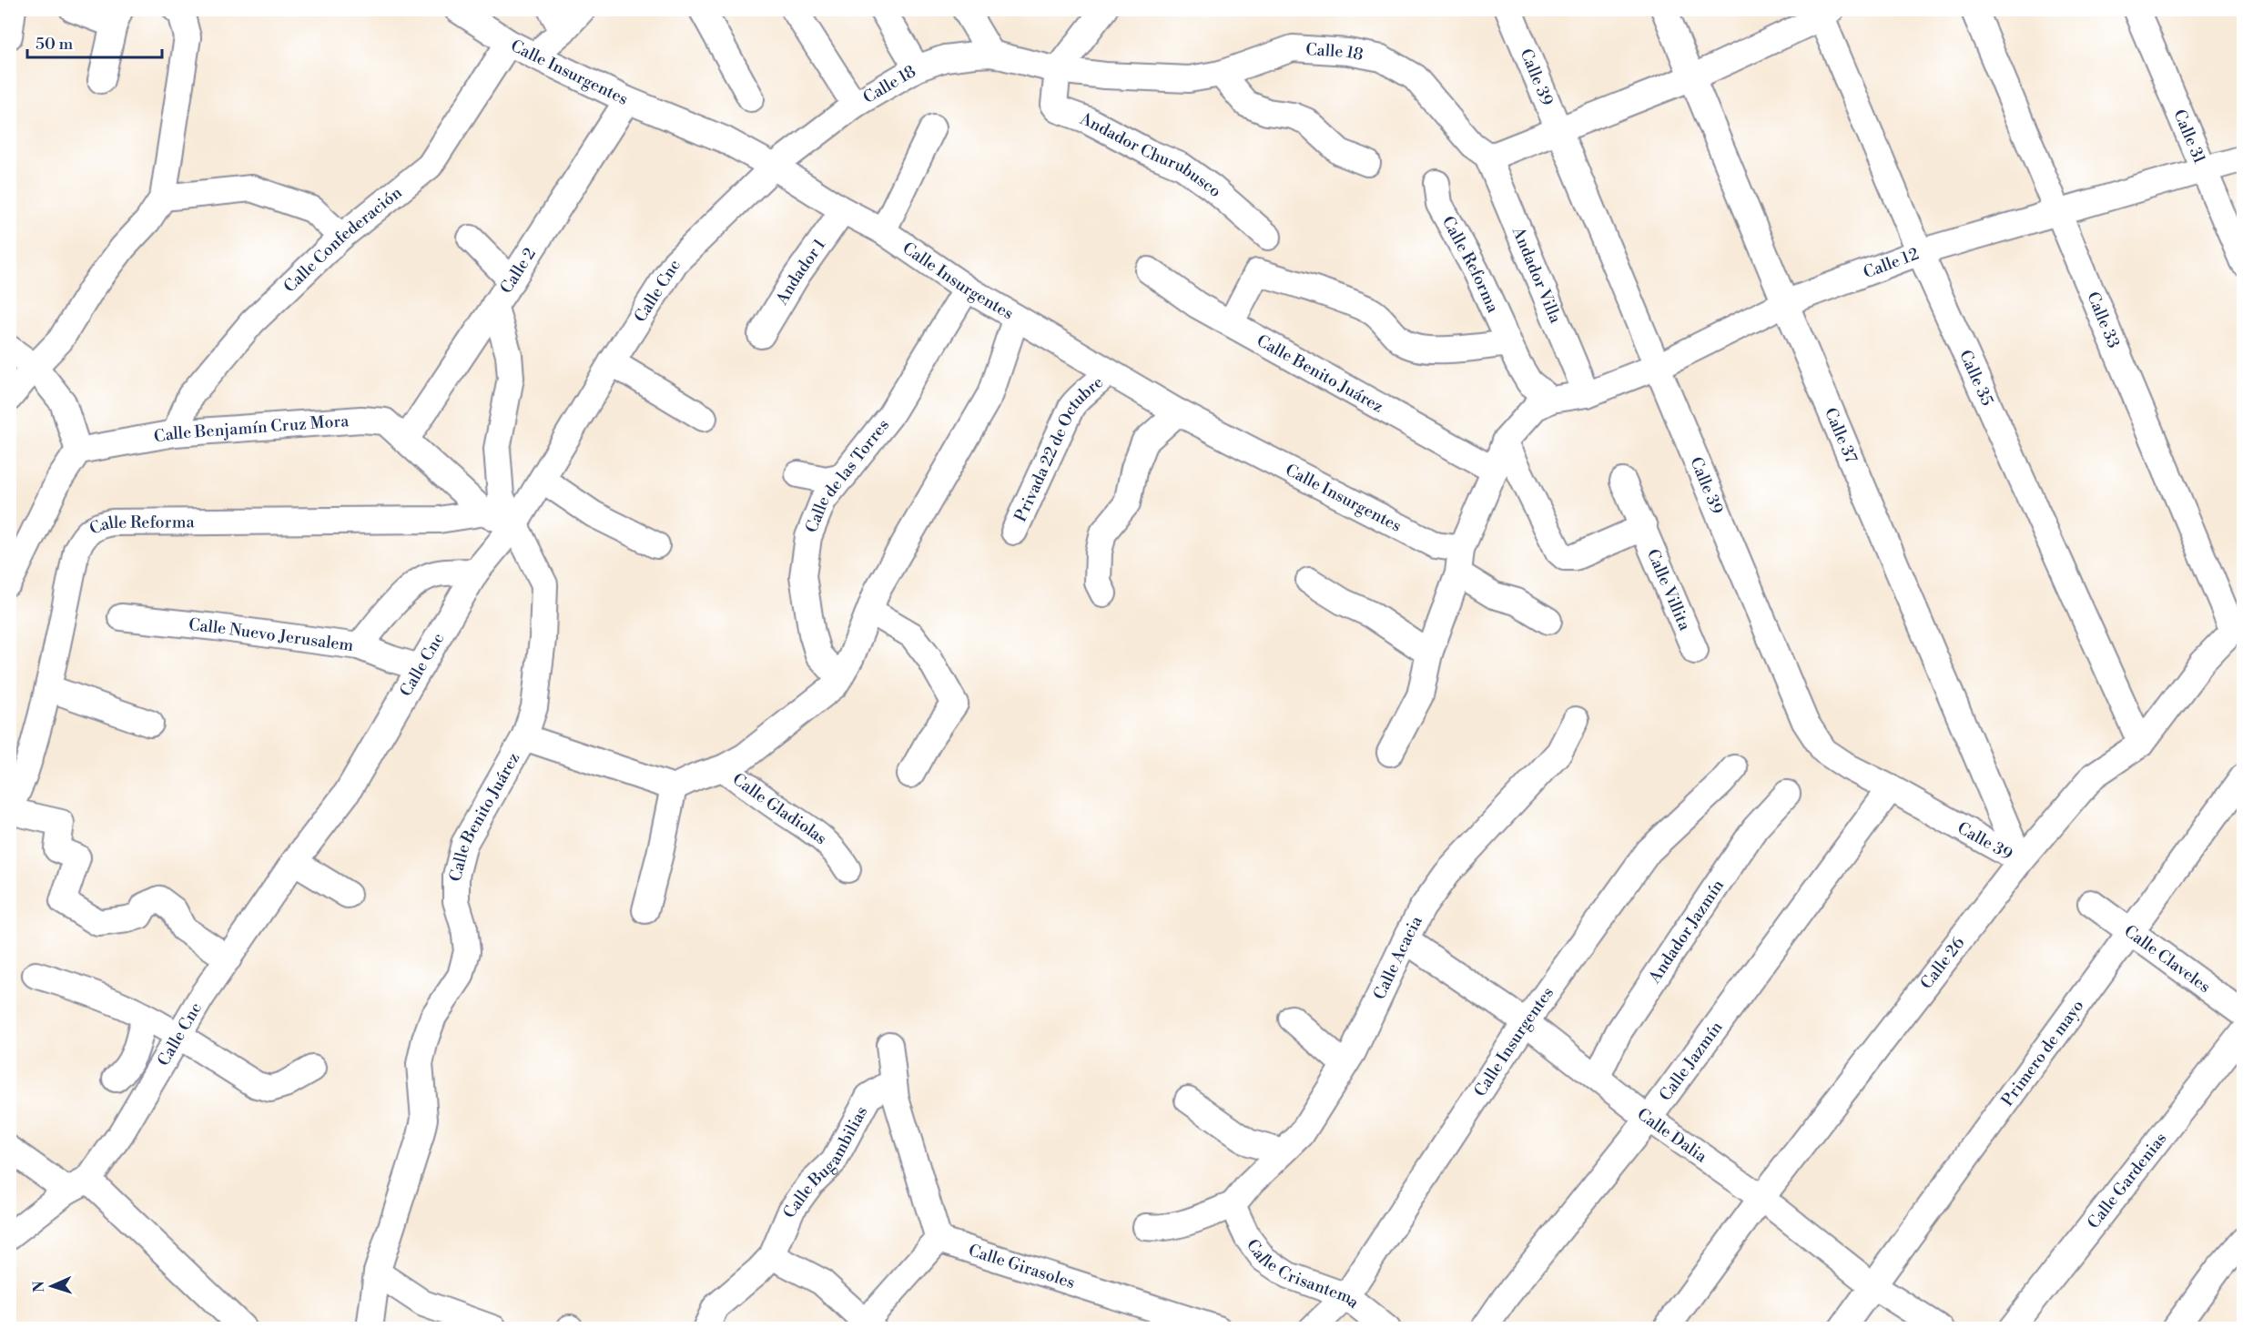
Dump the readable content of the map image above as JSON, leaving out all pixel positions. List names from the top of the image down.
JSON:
{
  "streets": {
    "street": [
      "Calle 18",
      "Calle Insurgentes",
      "Calle 39",
      "Calle 31",
      "Andador Churubusco",
      "Calle Confederación",
      "Calle 12",
      "Calle Reforma",
      "Calle 2",
      "Andador 1",
      "Andador Villa",
      "Calle Cnc",
      "Calle 33",
      "Calle Benito Juárez",
      "Calle 35",
      "Calle Benjamín Cruz Mora",
      "Calle 37",
      "Privada 22 de Octubre",
      "Calle de las Torres",
      "Calle Villita",
      "Calle Nuevo Jerusalem",
      "Calle Gladiolas",
      "Andador Jazmín",
      "Calle Acacia",
      "Calle Claveles",
      "Calle 26",
      "Primero de mayo",
      "Calle Jazmín",
      "Calle Dalia",
      "Calle Bugambilias",
      "Calle Gardenias",
      "Calle Girasoles",
      "Calle Crisantema"
    ]
  },
  "crossings": [
    ["Calle 18", "Calle Insurgentes"],
    ["Calle 18", "Andador Churubusco"],
    ["Calle 18", "Andador Villa"],
    ["Calle 18", "Calle Cnc"],
    ["Calle Insurgentes", "Calle Confederación"],
    ["Calle Insurgentes", "Calle 2"],
    ["Calle Insurgentes", "Andador 1"],
    ["Calle Insurgentes", "Calle Cnc"],
    ["Calle Insurgentes", "Privada 22 de Octubre"],
    ["Calle Insurgentes", "Calle de las Torres"],
    ["Calle Insurgentes", "Calle Dalia"],
    ["Calle Insurgentes", "Calle Crisantema"],
    ["Calle 39", "Calle 12"],
    ["Calle 39", "Calle 37"],
    ["Calle 39", "Calle 26"],
    ["Calle 39", "Calle Jazmín"],
    ["Calle 31", "Calle 12"],
    ["Calle Confederación", "Calle Benjamín Cruz Mora"],
    ["Calle 12", "Calle Reforma"],
    ["Calle 12", "Andador Villa"],
    ["Calle 12", "Calle 33"],
    ["Calle 12", "Calle 35"],
    ["Calle 12", "Calle 37"],
    ["Calle Reforma", "Calle Benjamín Cruz Mora"],
    ["Calle 2", "Calle Benito Juárez"],
    ["Calle 2", "Calle Benjamín Cruz Mora"],
    ["Calle Cnc", "Calle Benito Juárez"],
    ["Calle Cnc", "Calle Benjamín Cruz Mora"],
    ["Calle Cnc", "Calle Nuevo Jerusalem"],
    ["Calle 33", "Calle 26"],
    ["Calle Benito Juárez", "Calle Benjamín Cruz Mora"],
    ["Calle 35", "Calle 26"],
    ["Calle 37", "Calle 26"],
    ["Andador Jazmín", "Calle Dalia"],
    ["Calle Acacia", "Calle Dalia"],
    ["Calle Acacia", "Calle Crisantema"],
    ["Calle Claveles", "Primero de mayo"],
    ["Calle 26", "Calle Dalia"],
    ["Primero de mayo", "Calle Dalia"],
    ["Calle Jazmín", "Calle Dalia"]
  ],
  "scale_bar": "50 m",
  "north": "left"
}
